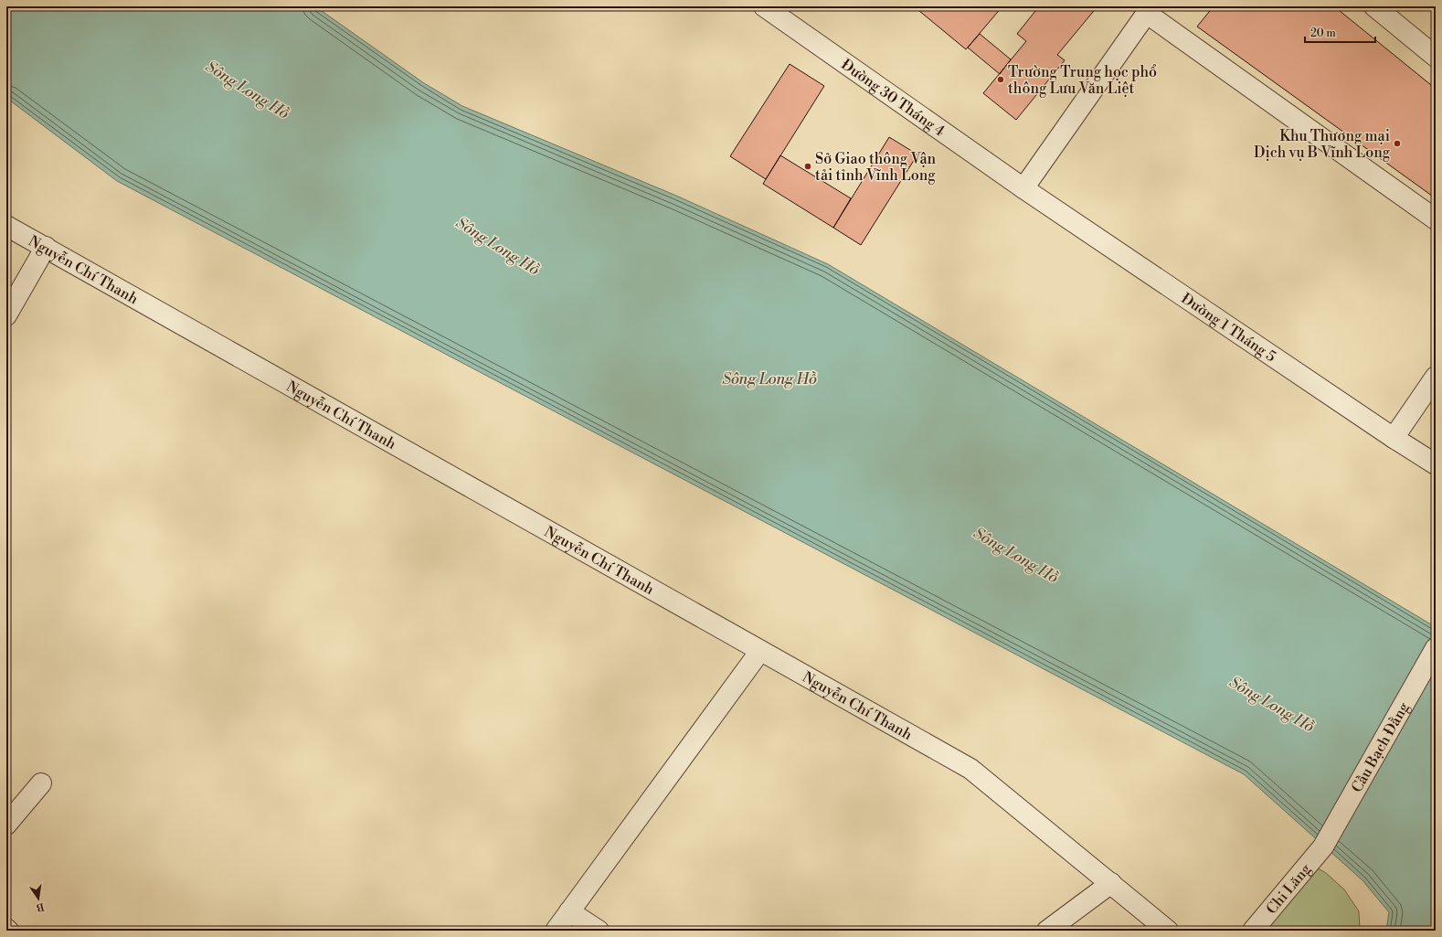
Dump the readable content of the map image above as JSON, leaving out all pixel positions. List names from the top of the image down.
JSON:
{
  "streets": {
    "street": [
      "Đường 30 Tháng 4",
      "Nguyễn Chí Thanh",
      "Đường 1 Tháng 5",
      "Cầu Bạch Đằng",
      "Chi Lăng"
    ]
  },
  "crossings": [
    ["Đường 30 Tháng 4", "Đường 1 Tháng 5"],
    ["Cầu Bạch Đằng", "Chi Lăng"]
  ],
  "water": ["Sông Long Hồ"],
  "places": ["Trường Trung học phổ thông Lưu Văn Liệt", "Khu Thương mại Dịch vụ B Vĩnh Long", "Sở Giao thông Vận tải tỉnh Vĩnh Long"],
  "scale_bar": "20 m",
  "north": "bottom"
}
